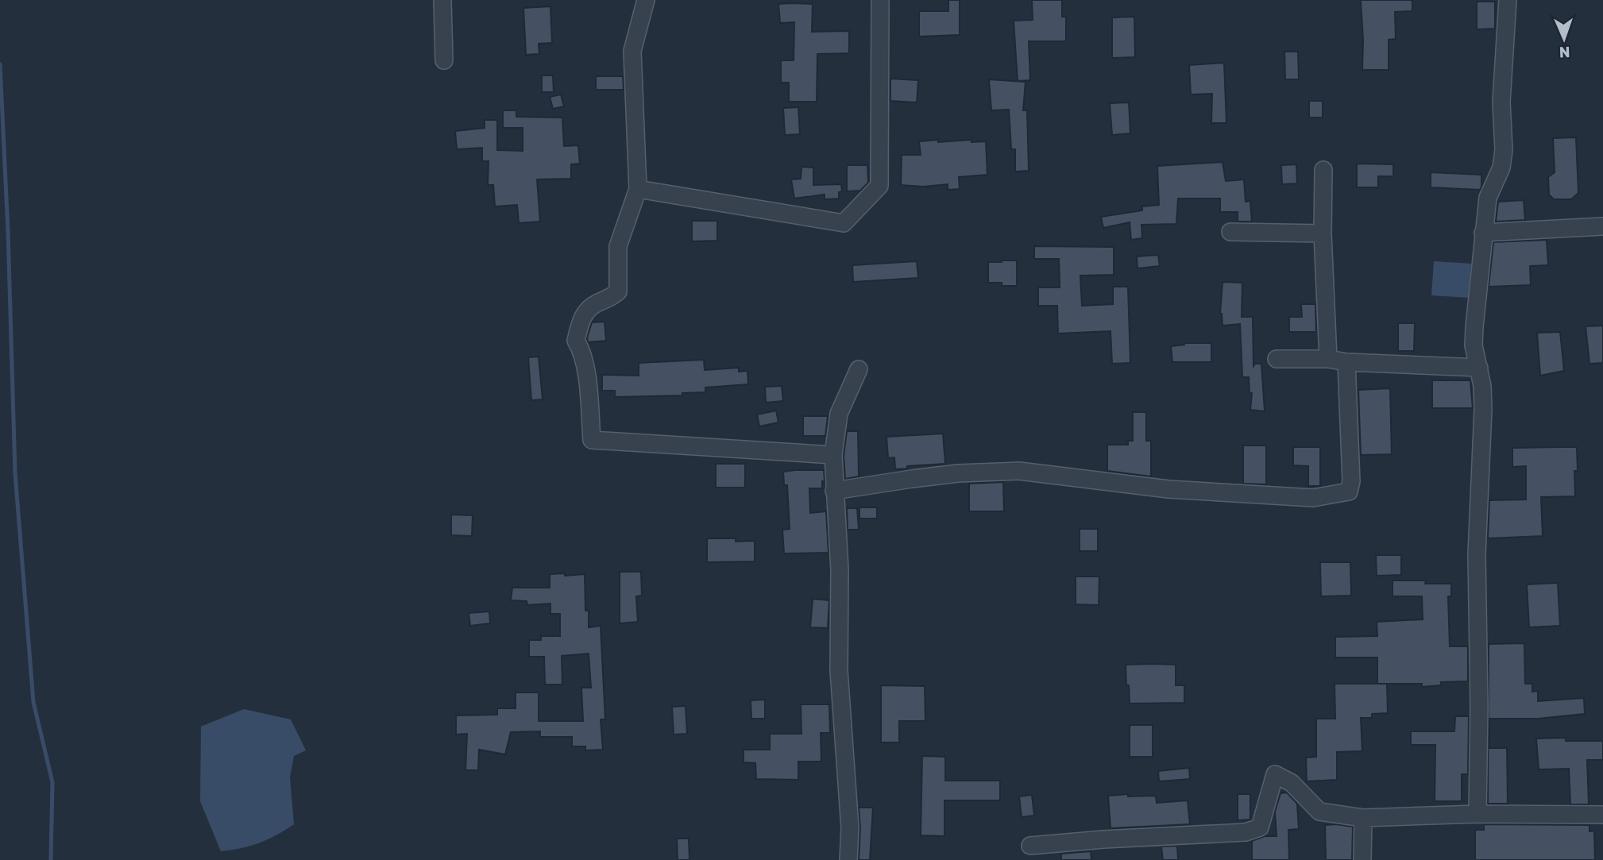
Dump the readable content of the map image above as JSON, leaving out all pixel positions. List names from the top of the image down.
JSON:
{
  "north": "bottom"
}
